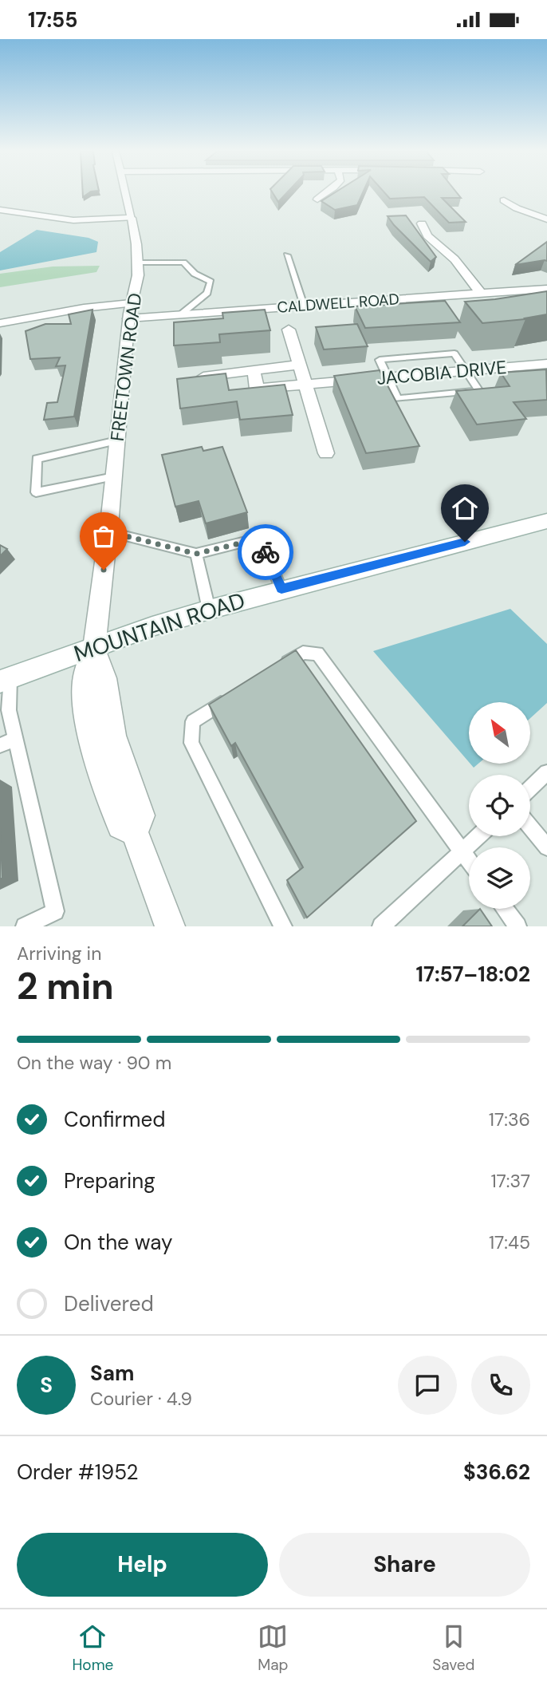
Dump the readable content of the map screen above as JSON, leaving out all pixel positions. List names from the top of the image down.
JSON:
{
  "streets": {
    "street": [
      "CALDWELL ROAD",
      "FREETOWN ROAD",
      "JACOBIA DRIVE",
      "MOUNTAIN ROAD"
    ]
  },
  "crossings": [
    ["CALDWELL ROAD", "FREETOWN ROAD"],
    ["FREETOWN ROAD", "MOUNTAIN ROAD"]
  ],
  "north": "top left",
  "page": {
    "status": "17:55",
    "heading": ["2 min", "Arriving in", "17:57–18:02"],
    "panel": [
      "Sam",
      "Courier · 4.9",
      "Order #1952",
      "$36.62"
    ],
    "bar": "On the way · 90 m",
    "list": [
      ["Confirmed", "17:36"],
      ["Preparing", "17:37"],
      ["On the way", "17:45"],
      "Delivered"
    ],
    "round": "S",
    "buttons": ["Help", "Share"],
    "tabs": ["Home", "Map", "Saved"]
  }
}
